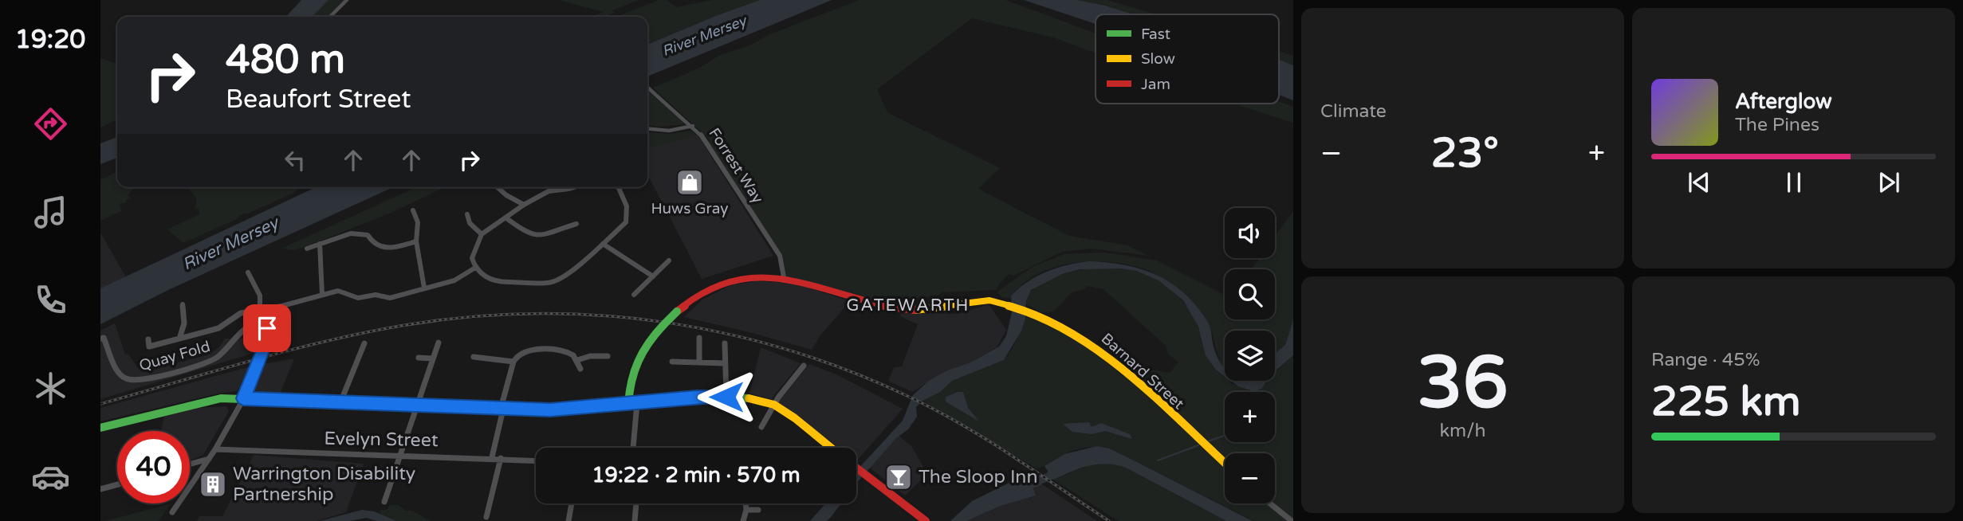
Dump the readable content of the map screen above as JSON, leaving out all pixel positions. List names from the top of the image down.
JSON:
{
  "streets": {
    "street": [
      "Forrest Way",
      "Quay Fold",
      "Barnard Street",
      "Evelyn Street"
    ]
  },
  "crossings": [
    ["Forrest Way", "Barnard Street"]
  ],
  "districts": ["GATEWARTH"],
  "water": ["River Mersey"],
  "places": {
    "shop": ["Huws Gray"],
    "bar": ["The Sloop Inn"],
    "building": ["Warrington Disability Partnership"]
  },
  "legend": ["Fast", "Slow", "Jam"],
  "page": {
    "tabs": "19:20",
    "tile": [
      "Climate",
      ["36", "km/h"],
      ["Range · 45%", "225 km"]
    ],
    "turn": ["480 m", "Beaufort Street"],
    "song": ["Afterglow", "The Pines"],
    "heat": ["−", "23°", "+"],
    "map_buttons": ["+", "−"],
    "limit": "40",
    "trip": "19:22 · 2 min · 570 m"
  }
}
